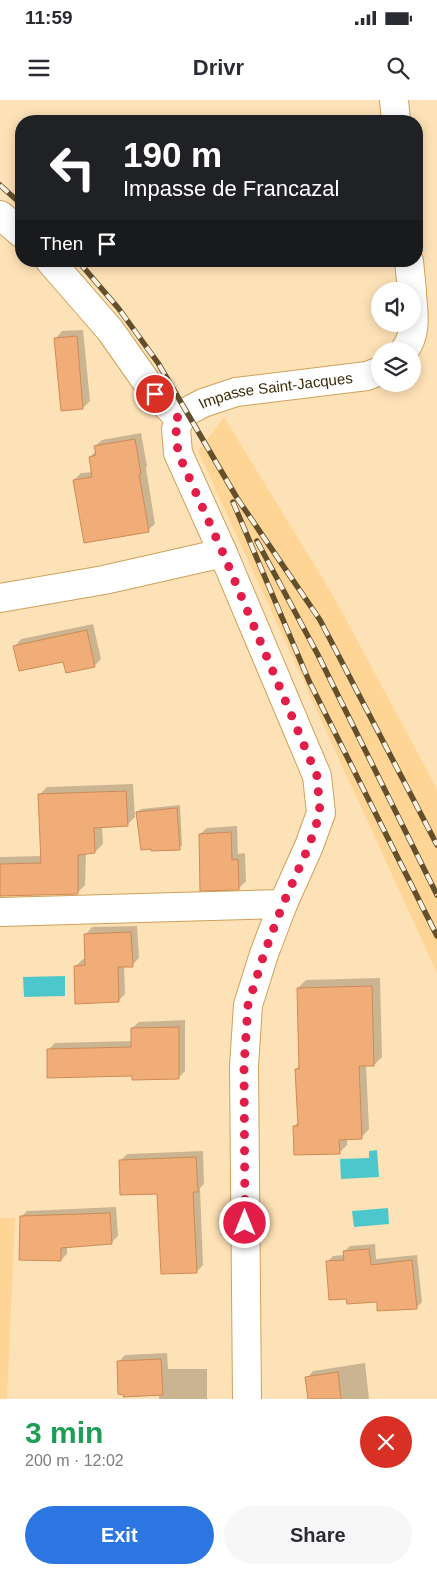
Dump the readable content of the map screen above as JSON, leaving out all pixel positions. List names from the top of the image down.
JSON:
{
  "streets": {
    "street": ["Impasse Saint-Jacques"]
  },
  "page": {
    "status": "11:59",
    "header": "Drivr",
    "turn": ["190 m", "Impasse de Francazal"],
    "then": "Then",
    "heading": ["3 min", "200 m · 12:02"],
    "buttons": ["Exit", "Share"]
  }
}
